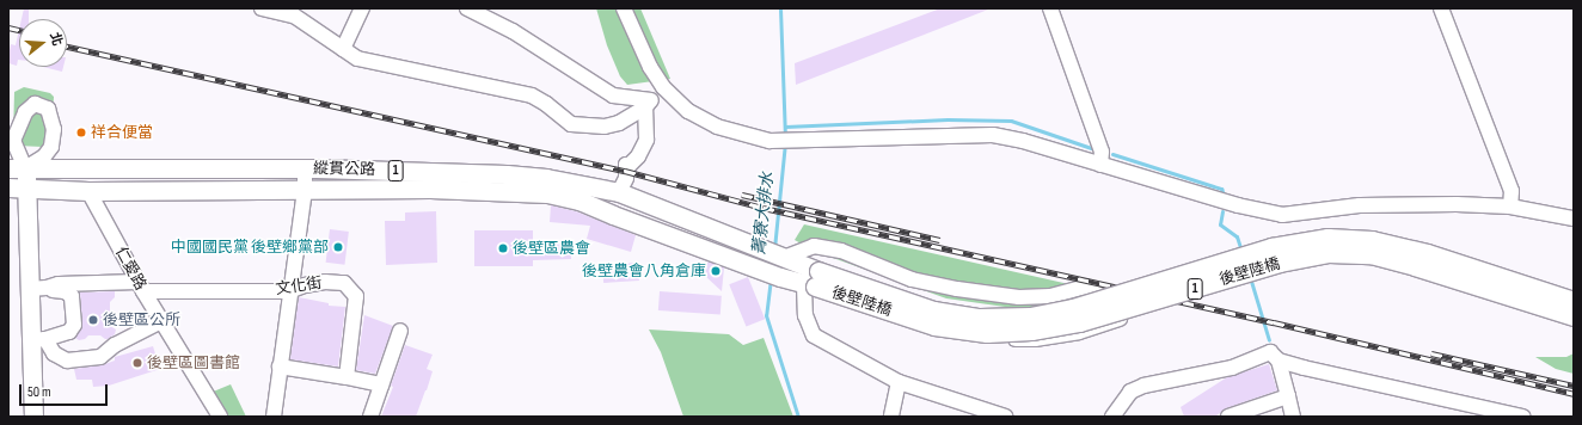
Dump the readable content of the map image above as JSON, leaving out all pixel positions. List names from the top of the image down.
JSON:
{
  "streets": {
    "main road": ["縱貫公路", "1", "後壁陸橋"],
    "street": ["仁愛路", "文化街"]
  },
  "crossings": [
    ["縱貫公路", "1"],
    ["縱貫公路", "仁愛路"],
    ["縱貫公路", "後壁陸橋"],
    ["1", "後壁陸橋"],
    ["仁愛路", "文化街"]
  ],
  "water": ["菁寮大排水"],
  "places": [
    "祥合便當",
    "中國國民黨 後壁鄉黨部",
    "後壁區農會",
    "後壁農會八角倉庫",
    "後壁區公所",
    "後壁區圖書館"
  ],
  "scale_bar": "50 m",
  "north": "right"
}
